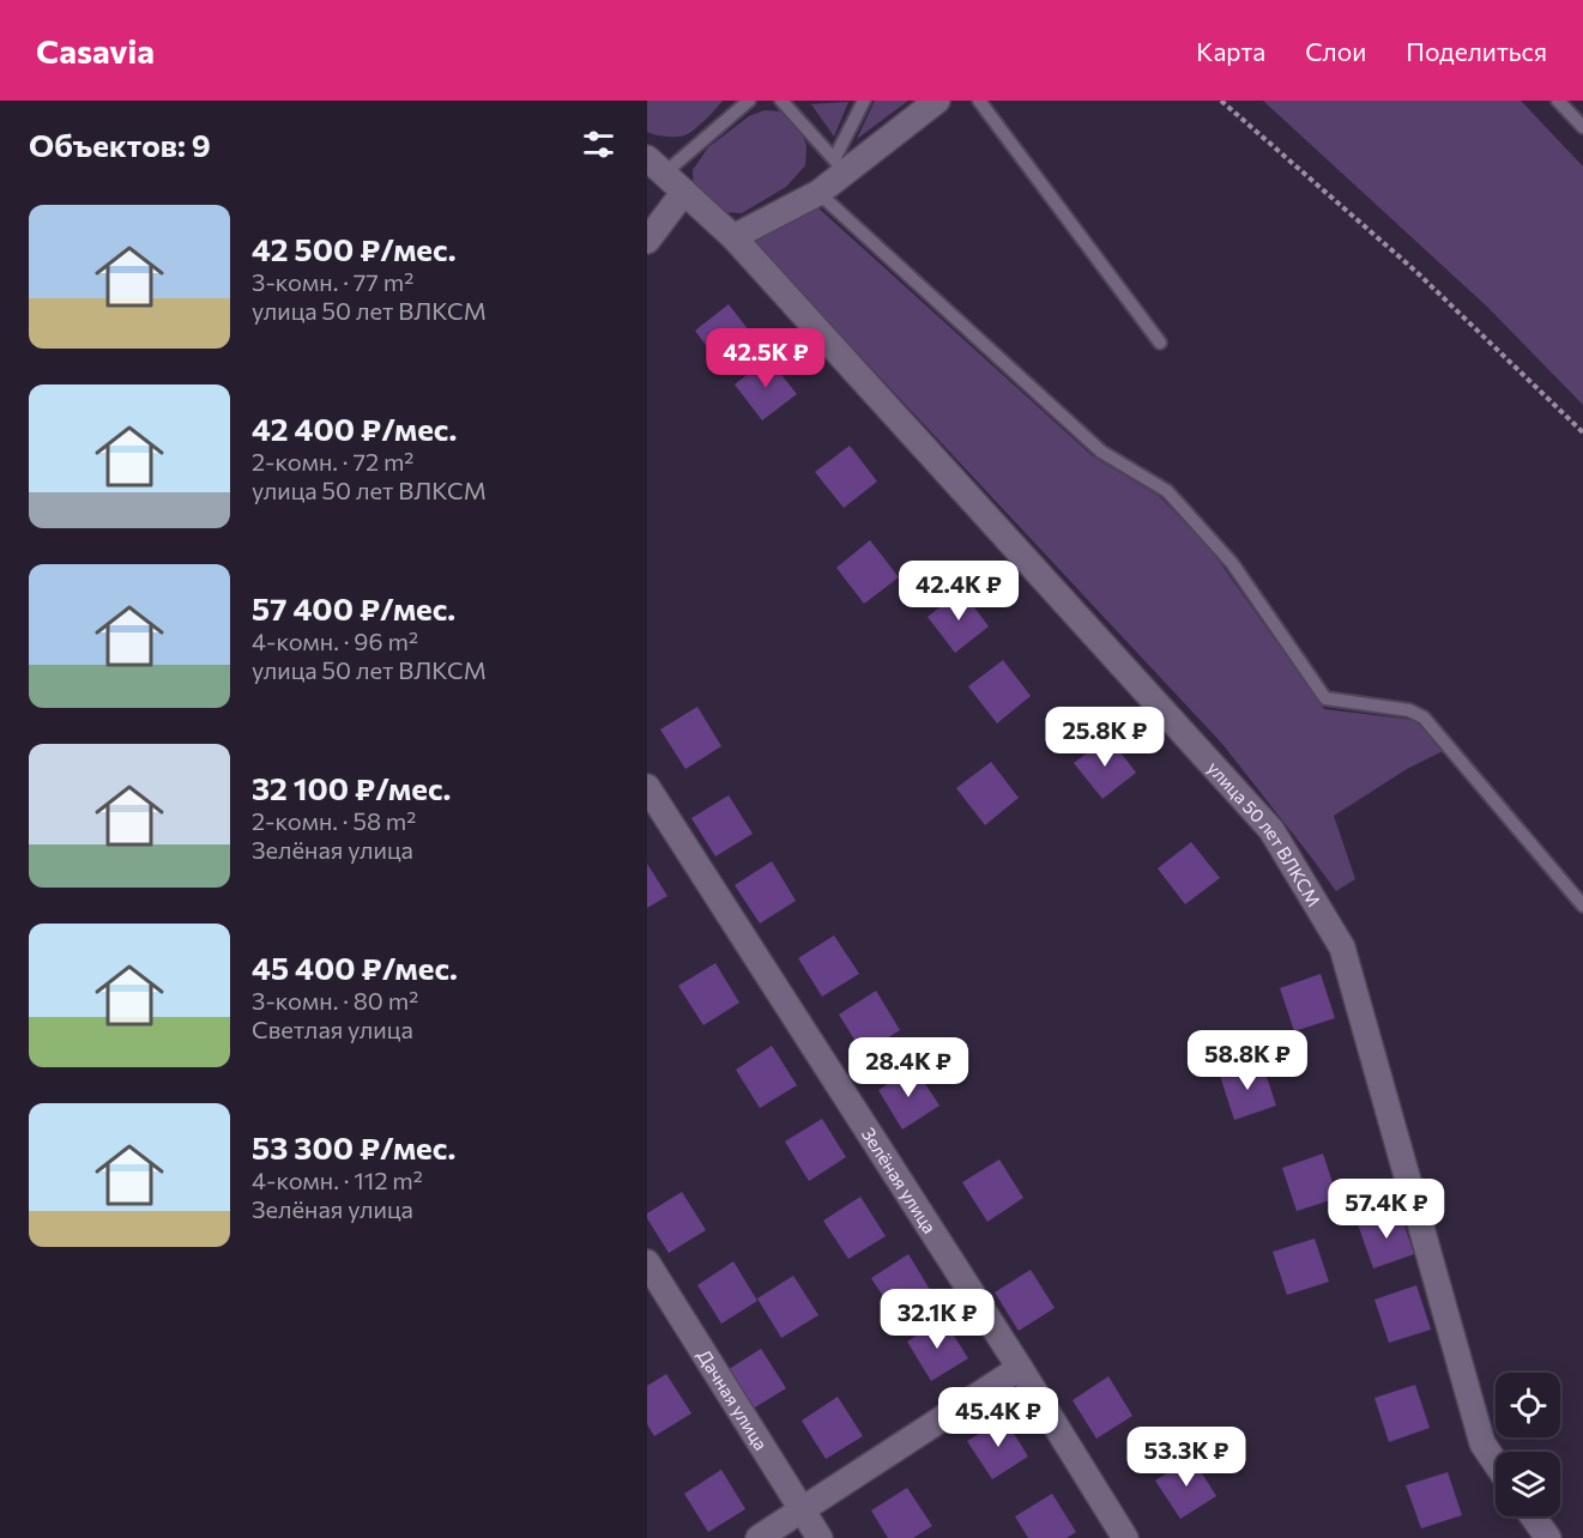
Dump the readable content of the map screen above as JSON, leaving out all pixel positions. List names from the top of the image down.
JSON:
{
  "streets": {
    "street": ["улица 50 лет ВЛКСМ", "Зелёная улица", "Дачная улица"]
  },
  "page": {
    "header": "Casavia",
    "nav": ["Карта", "Слои", "Поделиться"],
    "heading": "Объектов: 9",
    "list": [
      {
        "name": "42 500 ₽/мес.",
        "note": "3-комн. · 77 m² · улица 50 лет ВЛКСМ"
      },
      {
        "name": "42 400 ₽/мес.",
        "note": "2-комн. · 72 m² · улица 50 лет ВЛКСМ"
      },
      {
        "name": "57 400 ₽/мес.",
        "note": "4-комн. · 96 m² · улица 50 лет ВЛКСМ"
      },
      {
        "name": "32 100 ₽/мес.",
        "note": "2-комн. · 58 m² · Зелёная улица"
      },
      {
        "name": "45 400 ₽/мес.",
        "note": "3-комн. · 80 m² · Светлая улица"
      },
      {
        "name": "53 300 ₽/мес.",
        "note": "4-комн. · 112 m² · Зелёная улица"
      }
    ],
    "price": [
      "42.5K ₽",
      "42.4K ₽",
      "25.8K ₽",
      "58.8K ₽",
      "28.4K ₽",
      "57.4K ₽",
      "32.1K ₽",
      "45.4K ₽",
      "53.3K ₽"
    ]
  }
}
